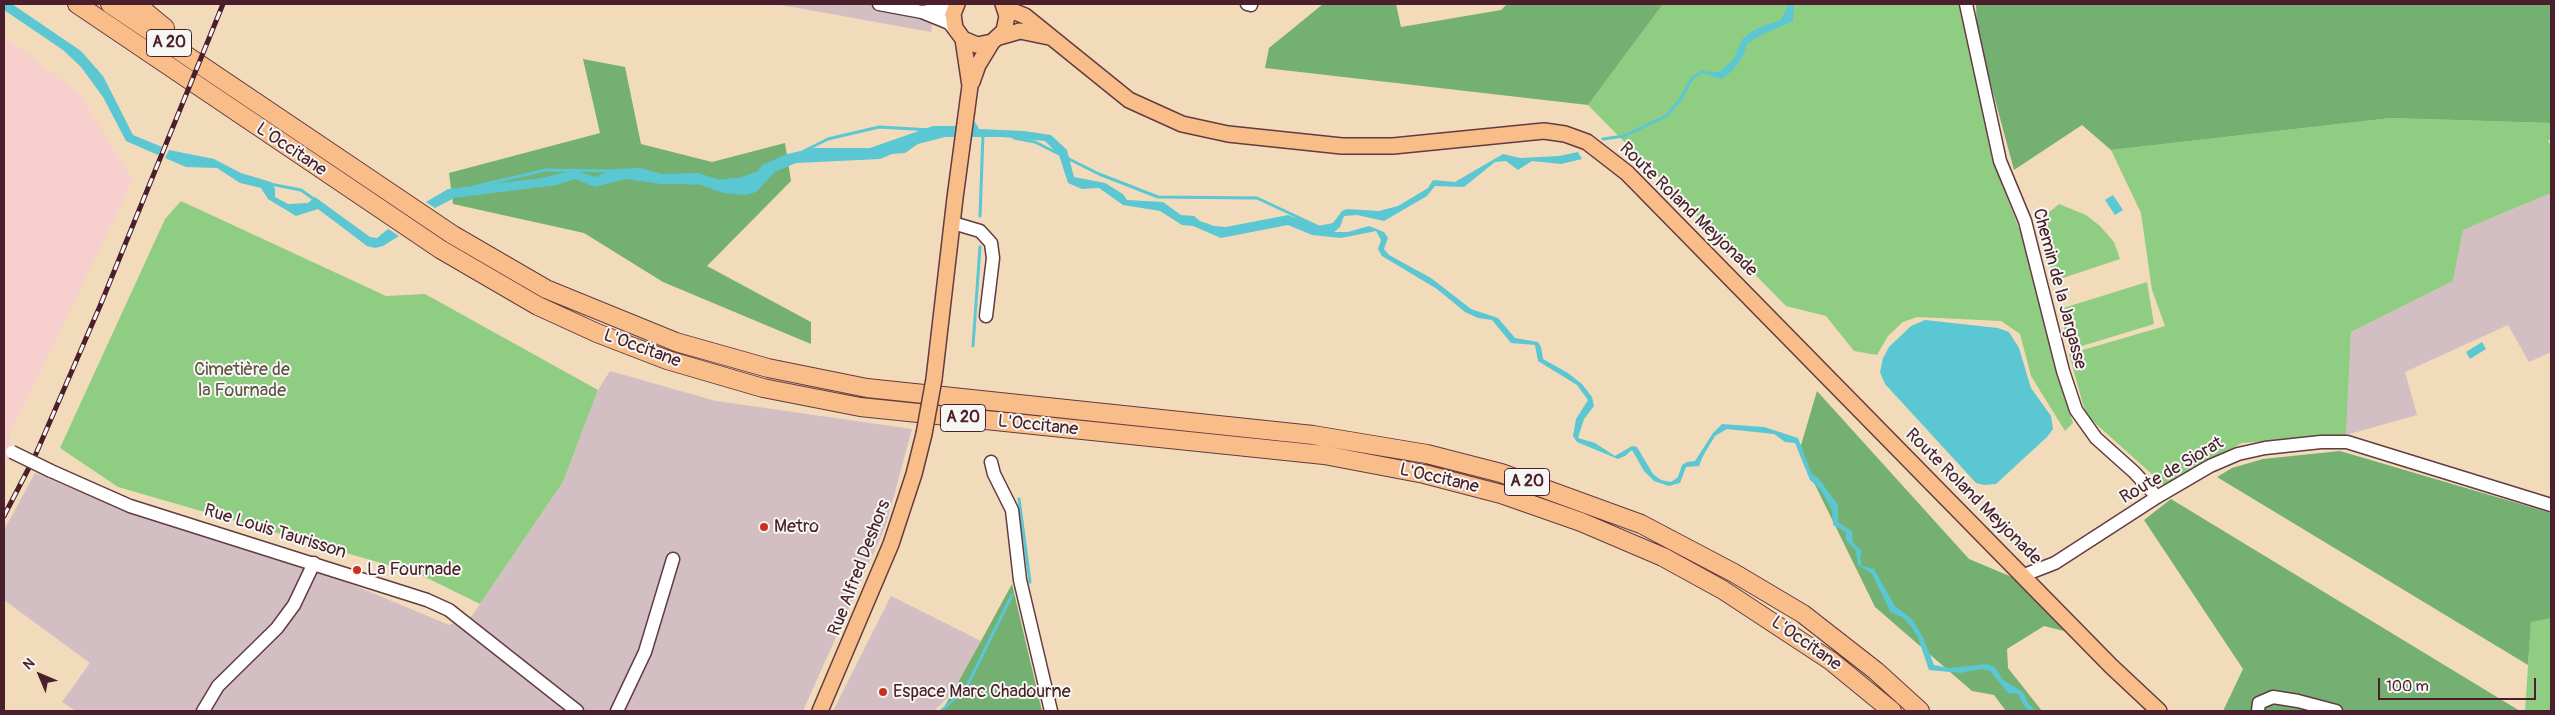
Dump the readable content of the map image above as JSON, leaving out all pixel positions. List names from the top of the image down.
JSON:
{
  "streets": {
    "highway": ["A 20", "L'Occitane"],
    "main road": ["Route Roland Meyjonade", "Rue Alfred Deshors"],
    "street": ["Chemin de la Jargasse", "Route de Siorat", "Rue Louis Taurisson"]
  },
  "crossings": [
    ["Route Roland Meyjonade", "Route de Siorat"],
    ["Chemin de la Jargasse", "Route de Siorat"]
  ],
  "parks": ["Cimetière de la Fournade"],
  "places": ["Metro", "La Fournade", "Espace Marc Chadourne"],
  "scale_bar": "100 m",
  "north": "top left"
}
